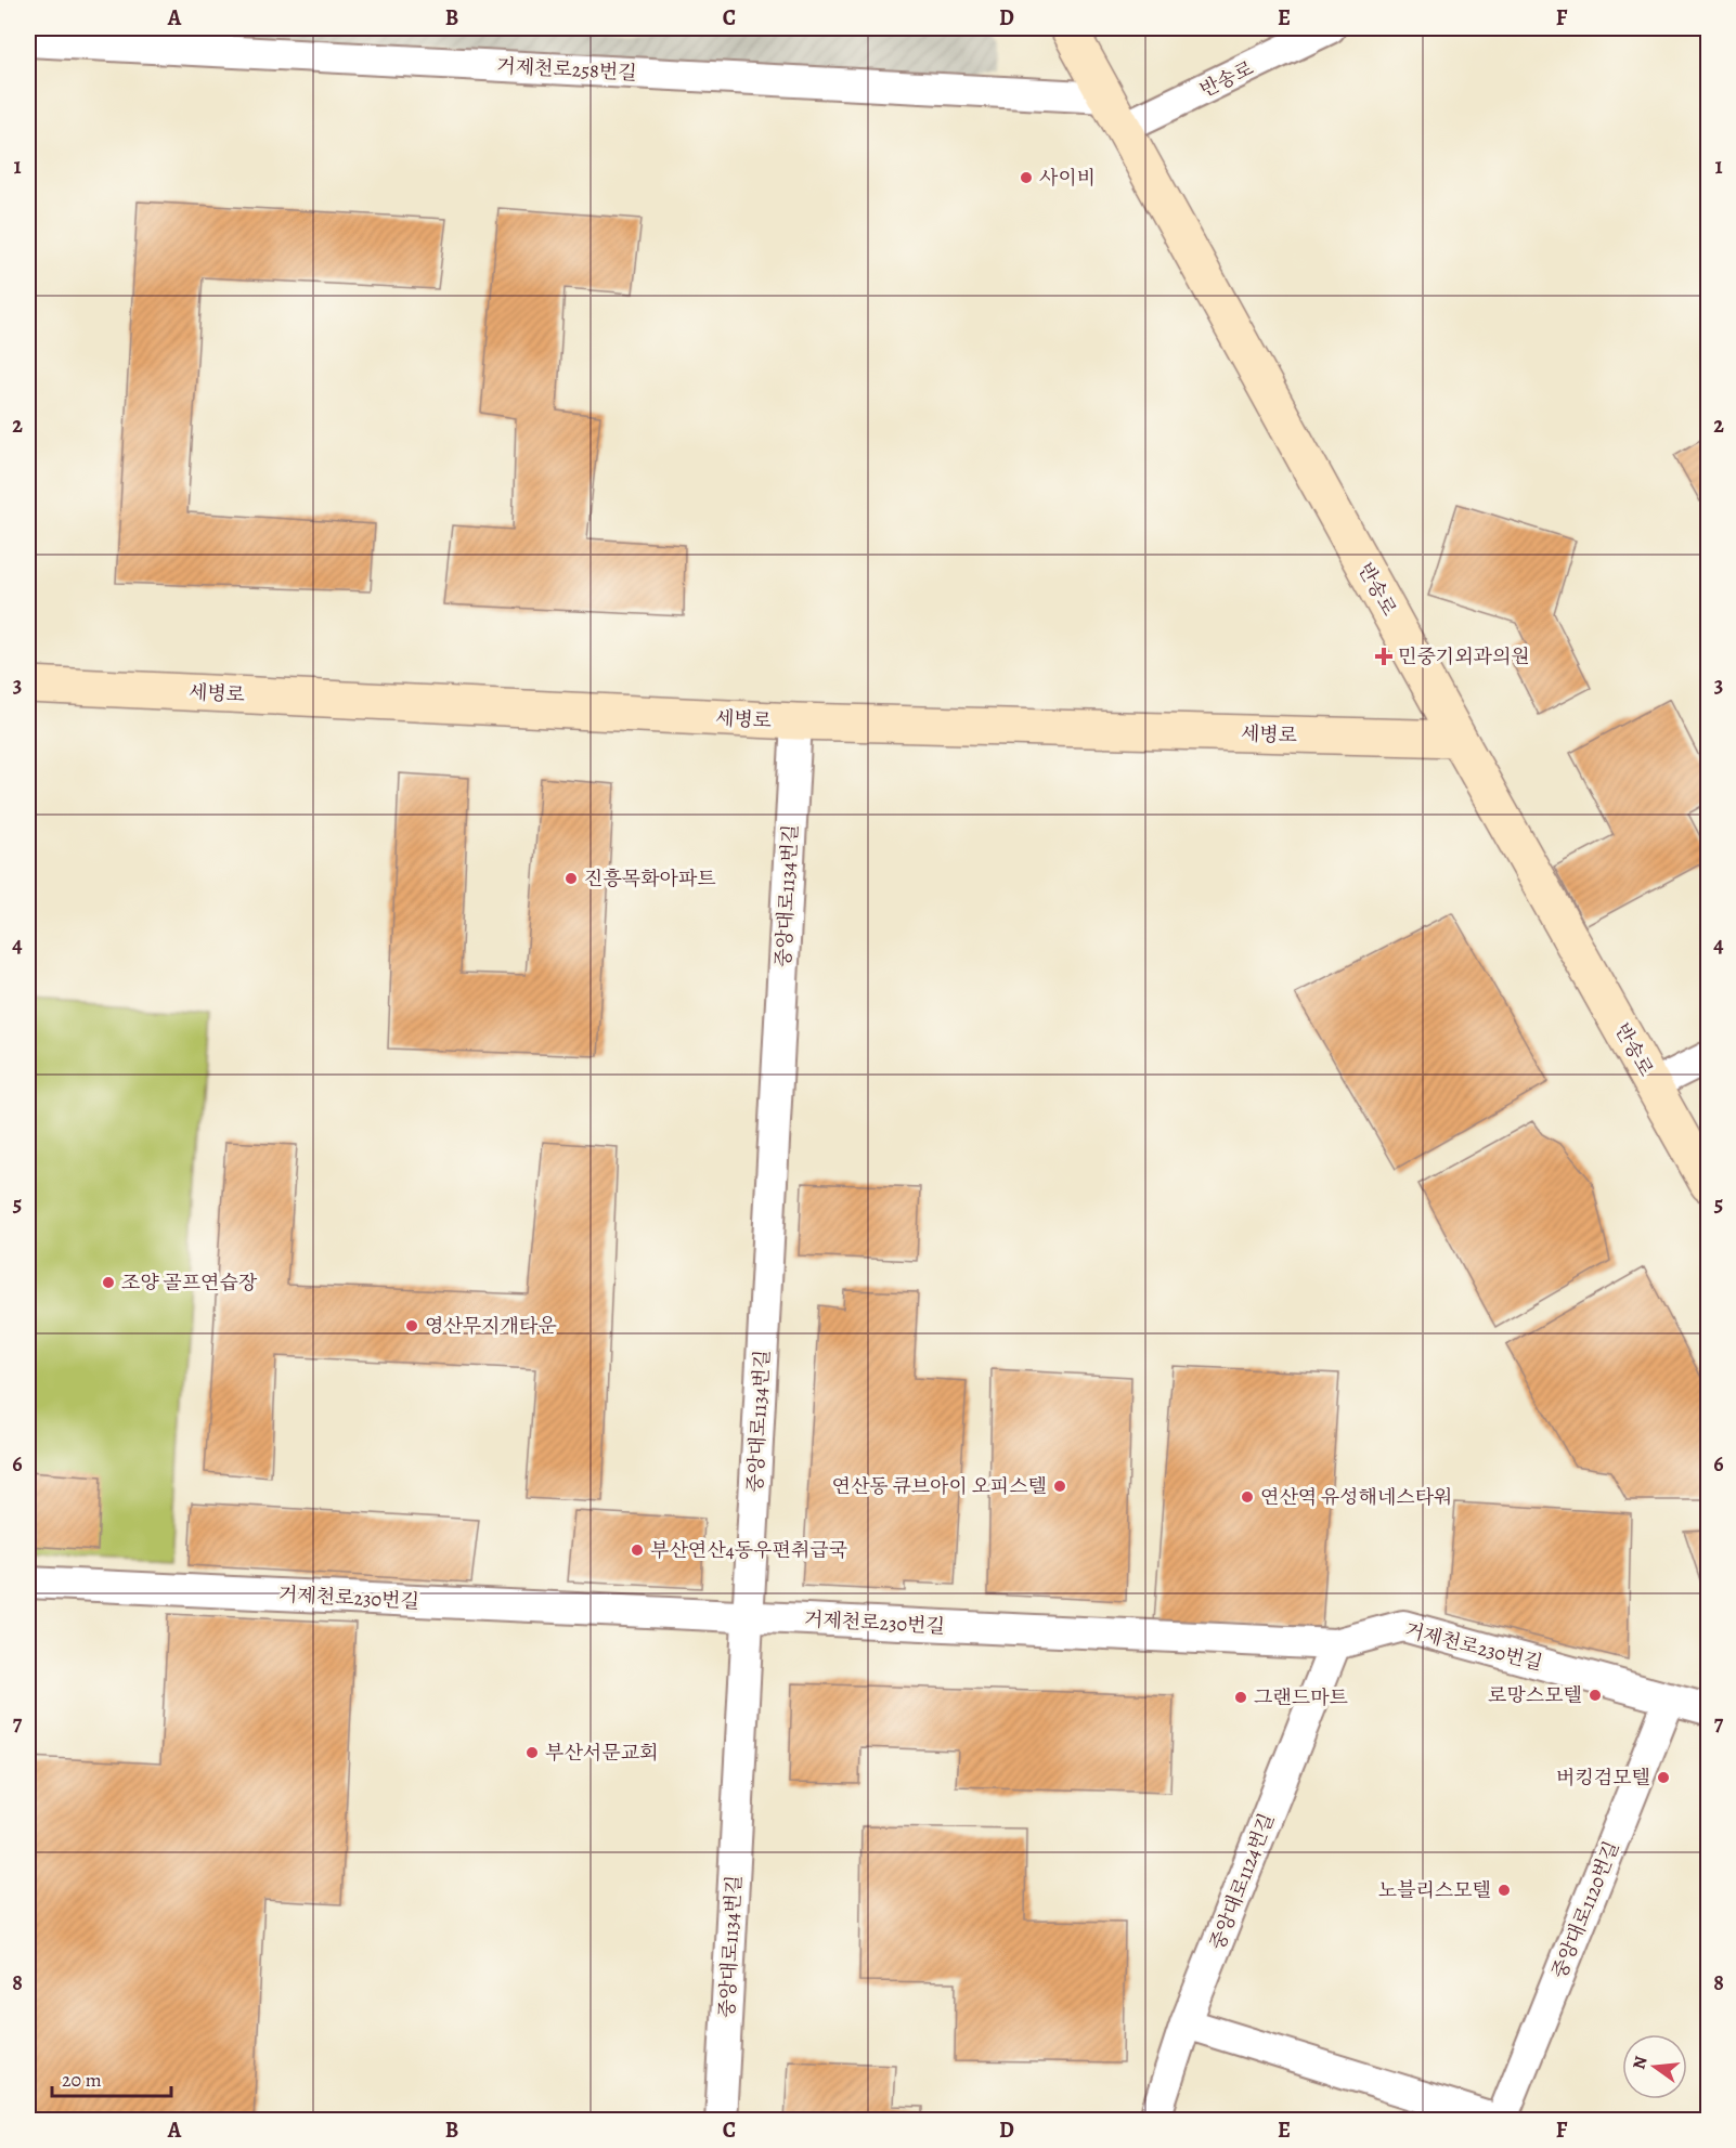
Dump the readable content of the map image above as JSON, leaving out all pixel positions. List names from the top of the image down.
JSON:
{
  "streets": {
    "main road": ["반송로", "세병로"],
    "street": [
      "거제천로258번길",
      "중앙대로1134번길",
      "거제천로230번길",
      "중앙대로1124번길",
      "중앙대로1120번길"
    ]
  },
  "crossings": [
    ["거제천로258번길", "반송로"],
    ["반송로", "세병로"],
    ["세병로", "중앙대로1134번길"],
    ["중앙대로1134번길", "거제천로230번길"],
    ["거제천로230번길", "중앙대로1124번길"],
    ["거제천로230번길", "중앙대로1120번길"],
    ["중앙대로1124번길", "중앙대로1120번길"]
  ],
  "places": {
    "other": [
      "사이비",
      "진흥목화아파트",
      "조양 골프연습장",
      "영산무지개타운",
      "연산동 큐브아이 오피스텔",
      "연산역 유성해네스타워",
      "부산연산4동우편취급국",
      "로망스모텔",
      "그랜드마트",
      "부산서문교회",
      "버킹검모텔",
      "노블리스모텔"
    ],
    "health": ["민중기외과의원"]
  },
  "scale_bar": "20 m",
  "north": "left",
  "grid": {
    "columns": [
      "A",
      "B",
      "C",
      "D",
      "E",
      "F"
    ],
    "rows": [
      "1",
      "2",
      "3",
      "4",
      "5",
      "6",
      "7",
      "8"
    ]
  }
}
